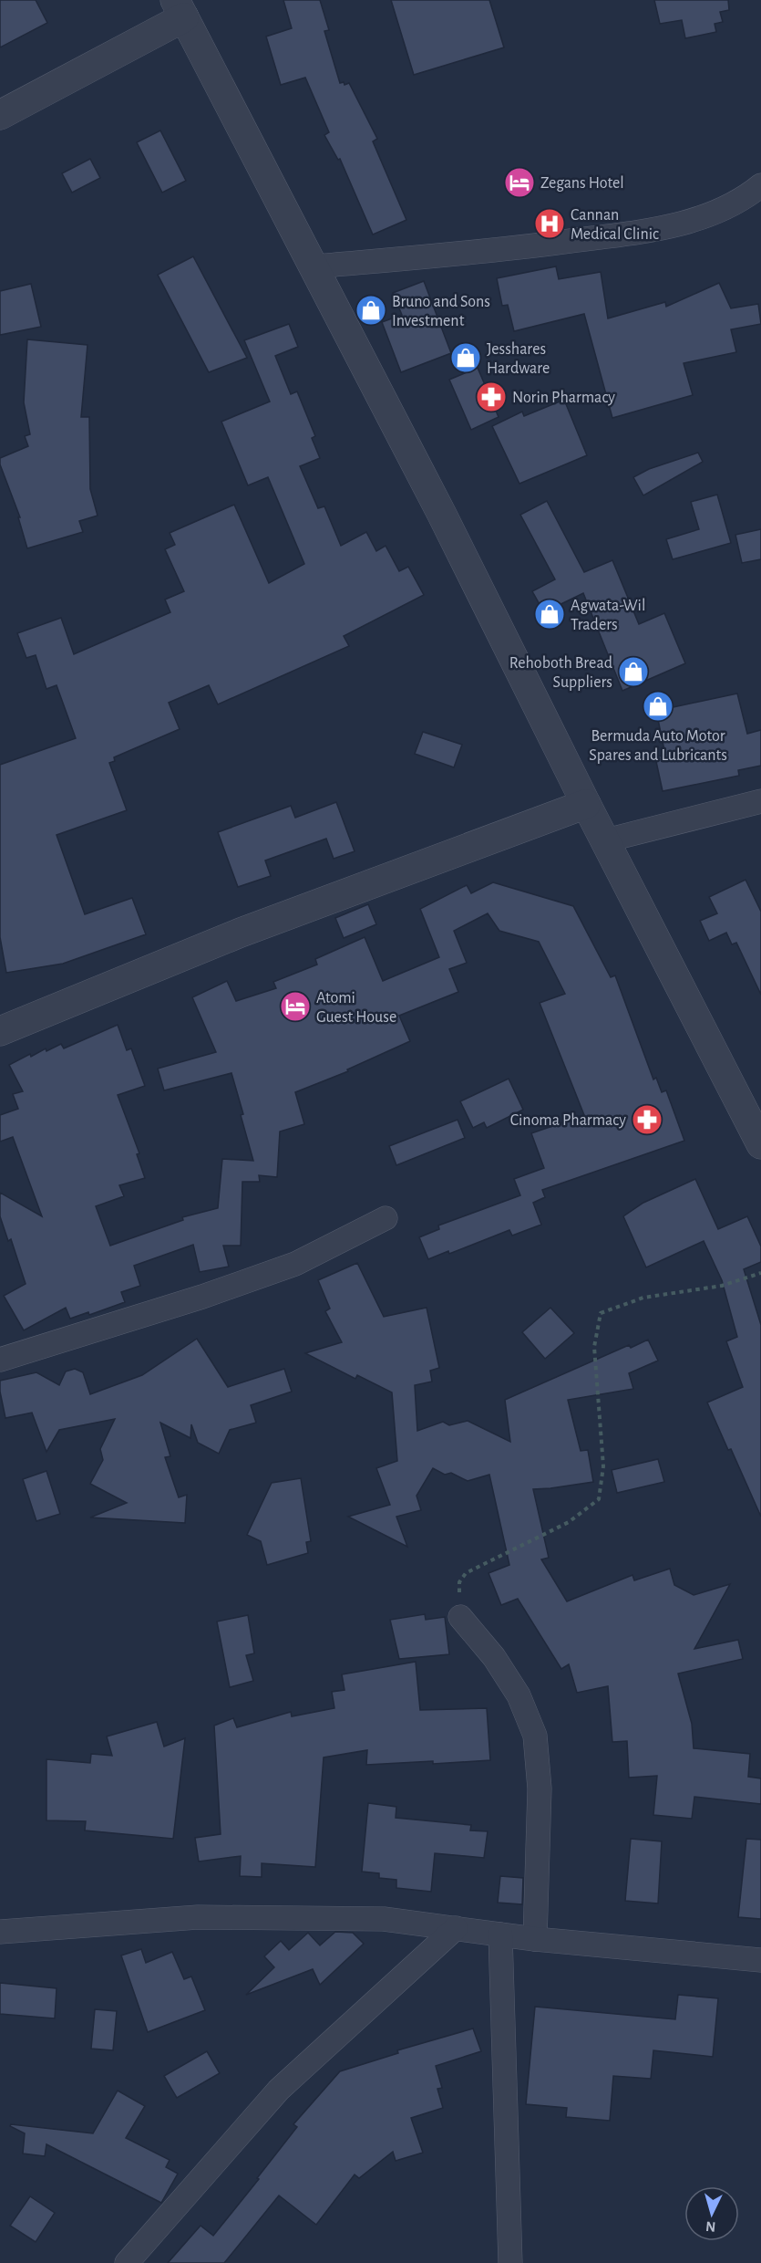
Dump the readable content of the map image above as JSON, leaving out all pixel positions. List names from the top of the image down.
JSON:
{
  "places": {
    "hotel": ["Zegans Hotel", "Atomi Guest House"],
    "hospital": ["Cannan Medical Clinic"],
    "shop": [
      "Bruno and Sons Investment",
      "Jesshares Hardware",
      "Agwata-Wil Traders",
      "Rehoboth Bread Suppliers",
      "Bermuda Auto Motor Spares and Lubricants"
    ],
    "pharmacy": ["Norin Pharmacy", "Cinoma Pharmacy"]
  },
  "north": "bottom"
}
